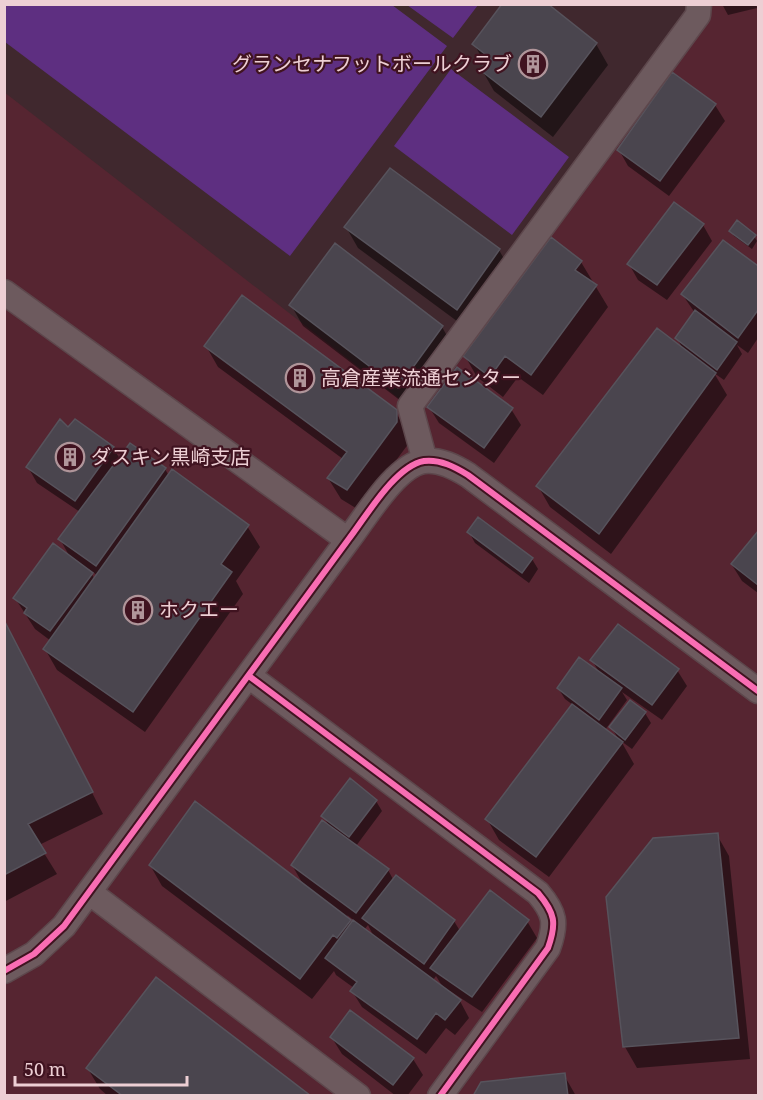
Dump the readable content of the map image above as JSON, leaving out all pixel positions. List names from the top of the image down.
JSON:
{
  "places": {
    "building": [
      "グランセナフットボールクラブ",
      "高倉産業流通センター",
      "ダスキン黒崎支店",
      "ホクエー"
    ]
  },
  "scale_bar": "50 m"
}
